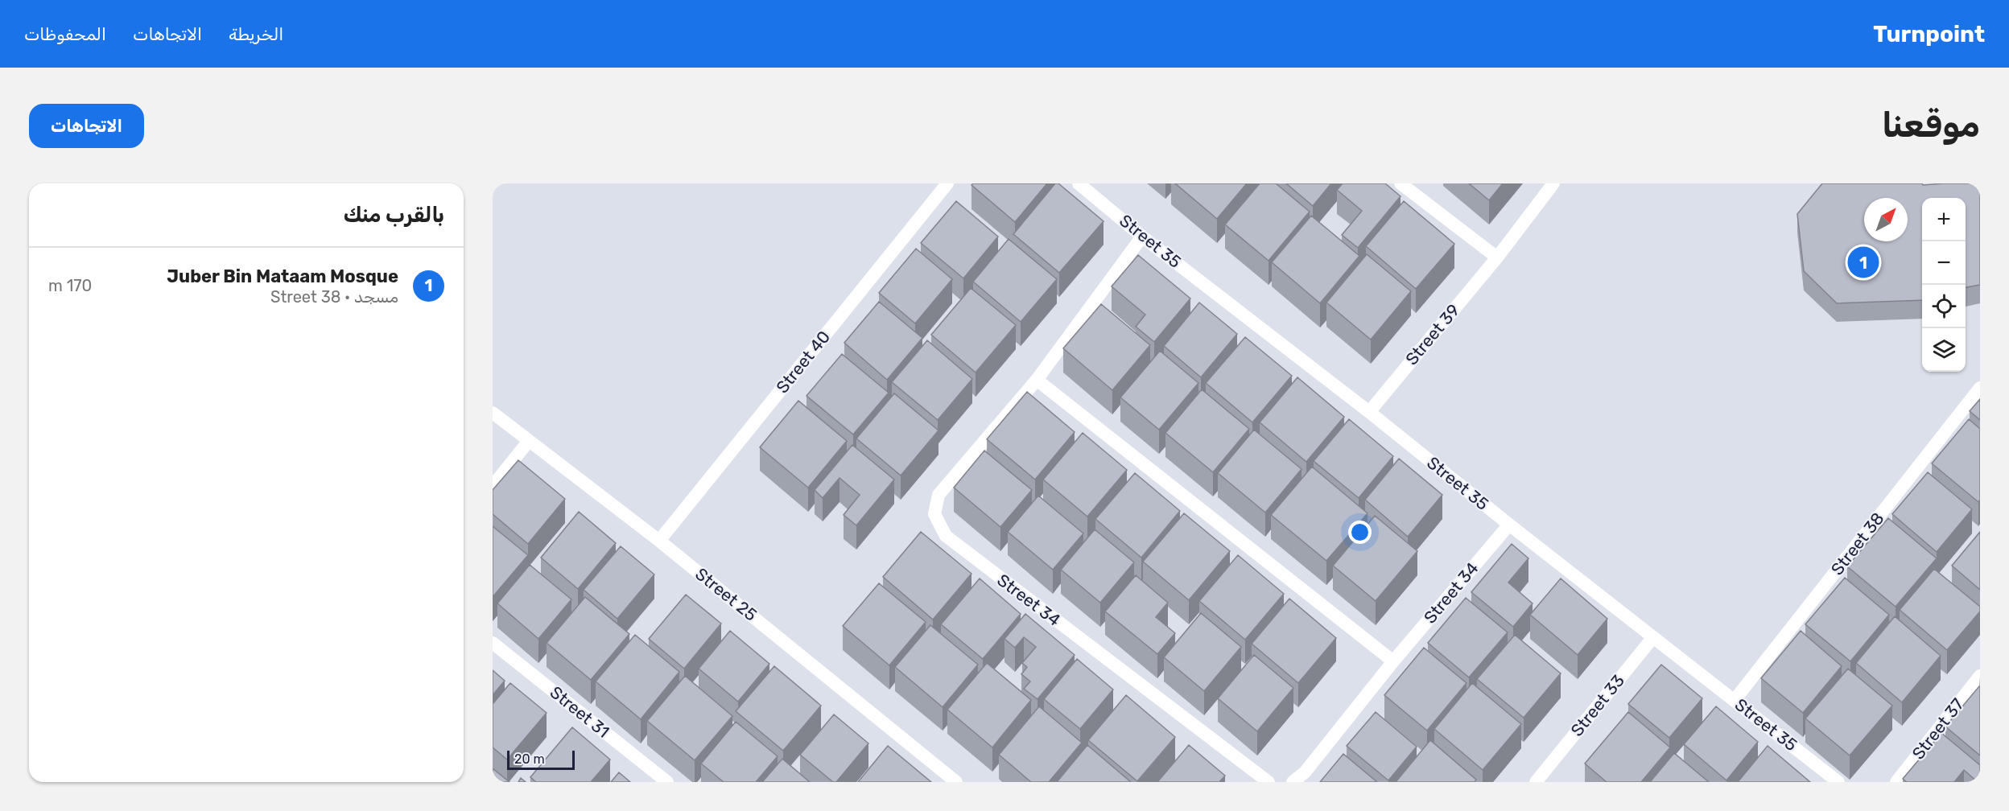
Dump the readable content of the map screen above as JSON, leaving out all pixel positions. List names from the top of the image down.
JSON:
{
  "streets": {
    "street": [
      "Street 35",
      "Street 39",
      "Street 40",
      "Street 38",
      "Street 34",
      "Street 25",
      "Street 33",
      "Street 31",
      "Street 37"
    ]
  },
  "crossings": [
    ["Street 35", "Street 39"],
    ["Street 35", "Street 38"],
    ["Street 35", "Street 34"],
    ["Street 35", "Street 33"],
    ["Street 40", "Street 25"]
  ],
  "scale_bar": "20 m",
  "north": "top right",
  "page": {
    "header": "Turnpoint",
    "nav": ["الخريطة", "الاتجاهات", "المحفوظات"],
    "buttons": "الاتجاهات",
    "title": "موقعنا",
    "heading": "بالقرب منك",
    "map_buttons": ["+", "−"],
    "pins": "1",
    "list": [
      {
        "mark": "1",
        "name": "Juber Bin Mataam Mosque",
        "note": "مسجد · Street 38",
        "value": "170 m"
      }
    ],
    "scale": "20 m"
  }
}
